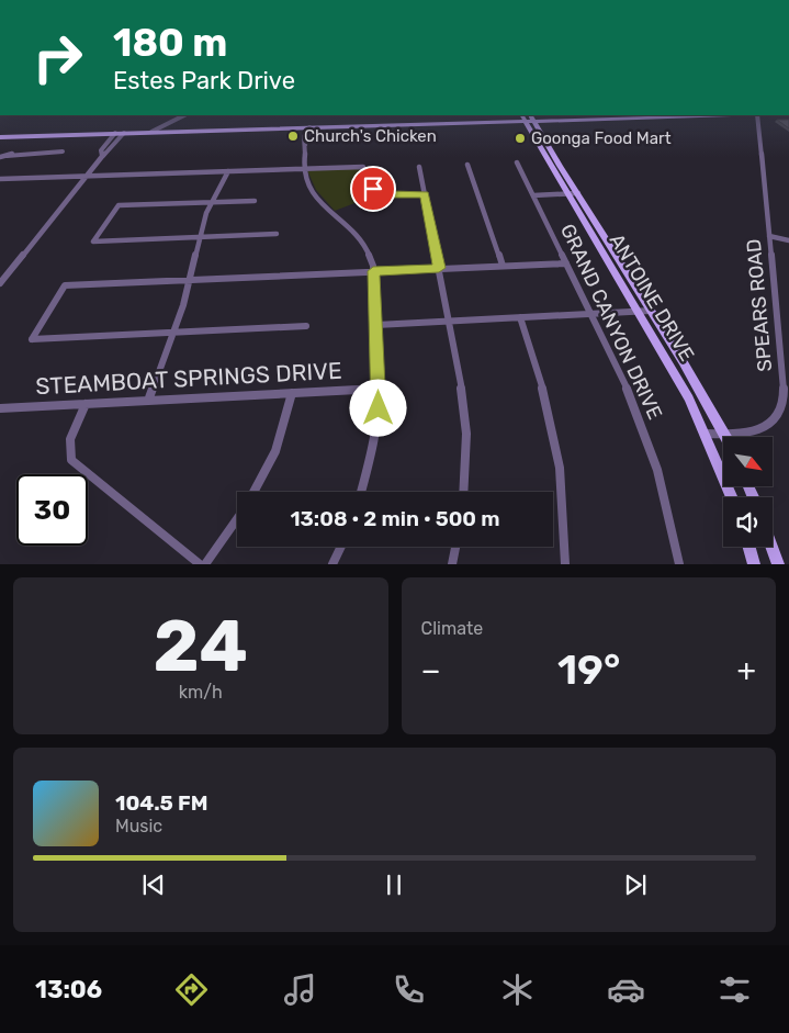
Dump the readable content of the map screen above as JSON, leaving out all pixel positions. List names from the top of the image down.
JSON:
{
  "streets": {
    "main road": ["ANTOINE DRIVE"],
    "street": ["SPEARS ROAD", "GRAND CANYON DRIVE", "STEAMBOAT SPRINGS DRIVE"]
  },
  "crossings": [
    ["ANTOINE DRIVE", "SPEARS ROAD"]
  ],
  "places": ["Church's Chicken", "Goonga Food Mart"],
  "north": "bottom right",
  "page": {
    "turn": ["180 m", "Estes Park Drive"],
    "limit": "30",
    "trip": "13:08 · 2 min · 500 m",
    "tile": [
      ["24", "km/h"],
      "Climate"
    ],
    "heat": ["−", "19°", "+"],
    "song": ["104.5 FM", "Music"],
    "tabs": "13:06"
  }
}
